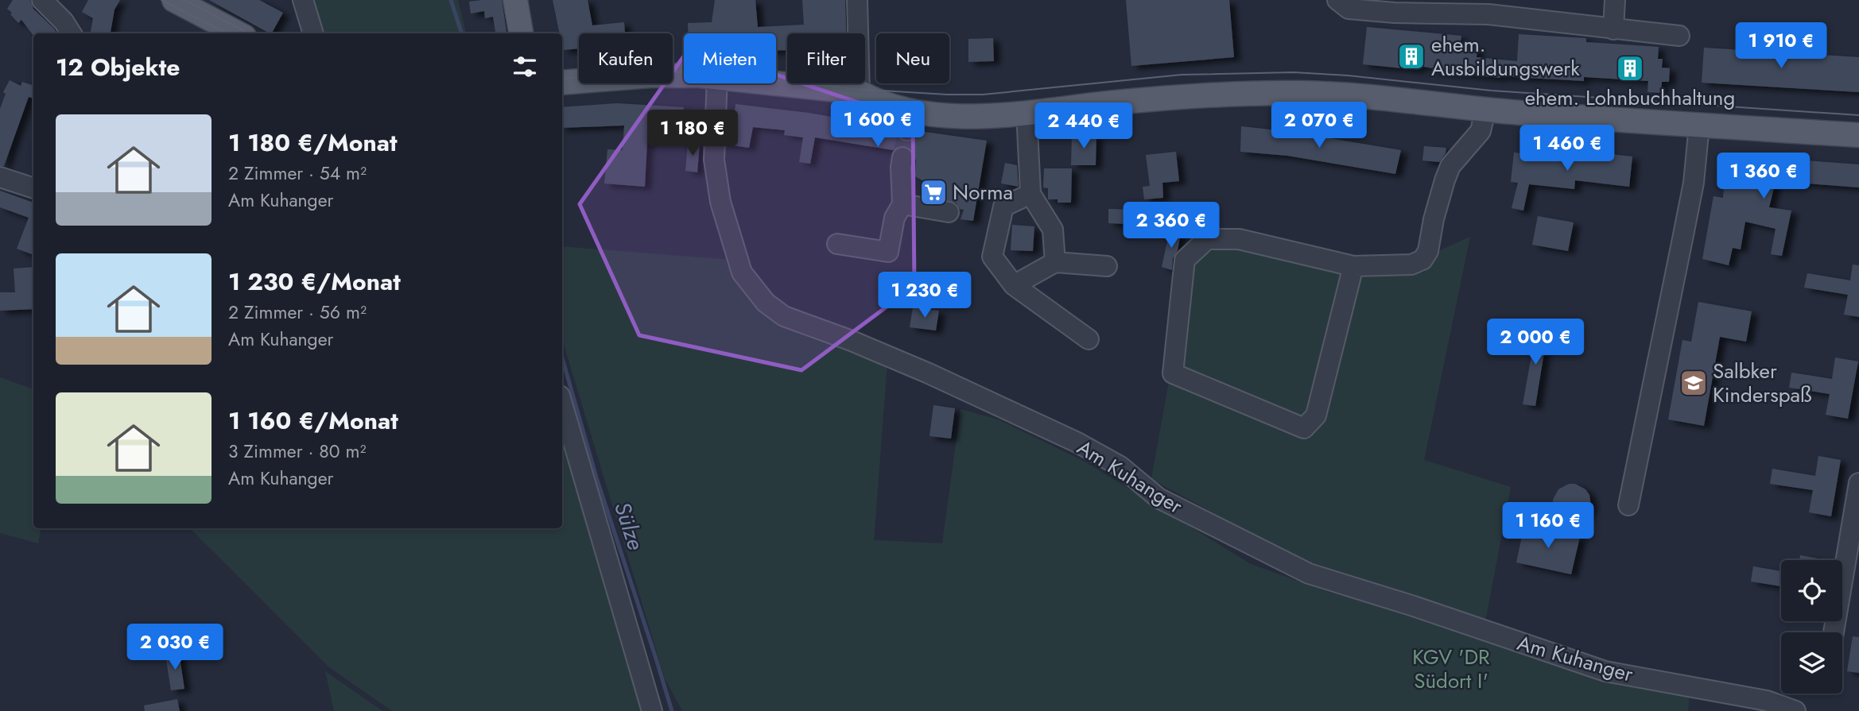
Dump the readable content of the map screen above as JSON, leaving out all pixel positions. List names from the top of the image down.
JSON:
{
  "streets": {
    "street": ["Am Kuhanger"]
  },
  "water": ["Sülze"],
  "parks": ["KGV 'DR Südort I'"],
  "places": {
    "building": ["ehem. Ausbildungswerk", "ehem. Lohnbuchhaltung"],
    "supermarket": ["Norma"],
    "school or university": ["Salbker Kinderspaß"]
  },
  "page": {
    "price": [
      "1 910 €",
      "1 600 €",
      "2 070 €",
      "2 440 €",
      "1 180 €",
      "1 460 €",
      "1 360 €",
      "2 360 €",
      "1 230 €",
      "2 000 €",
      "1 160 €",
      "2 030 €"
    ],
    "chip": [
      "Kaufen",
      "Mieten",
      "Filter",
      "Neu"
    ],
    "heading": "12 Objekte",
    "list": [
      {
        "name": "1 180 €/Monat",
        "note": "2 Zimmer · 54 m² · Am Kuhanger"
      },
      {
        "name": "1 230 €/Monat",
        "note": "2 Zimmer · 56 m² · Am Kuhanger"
      },
      {
        "name": "1 160 €/Monat",
        "note": "3 Zimmer · 80 m² · Am Kuhanger"
      }
    ]
  }
}
